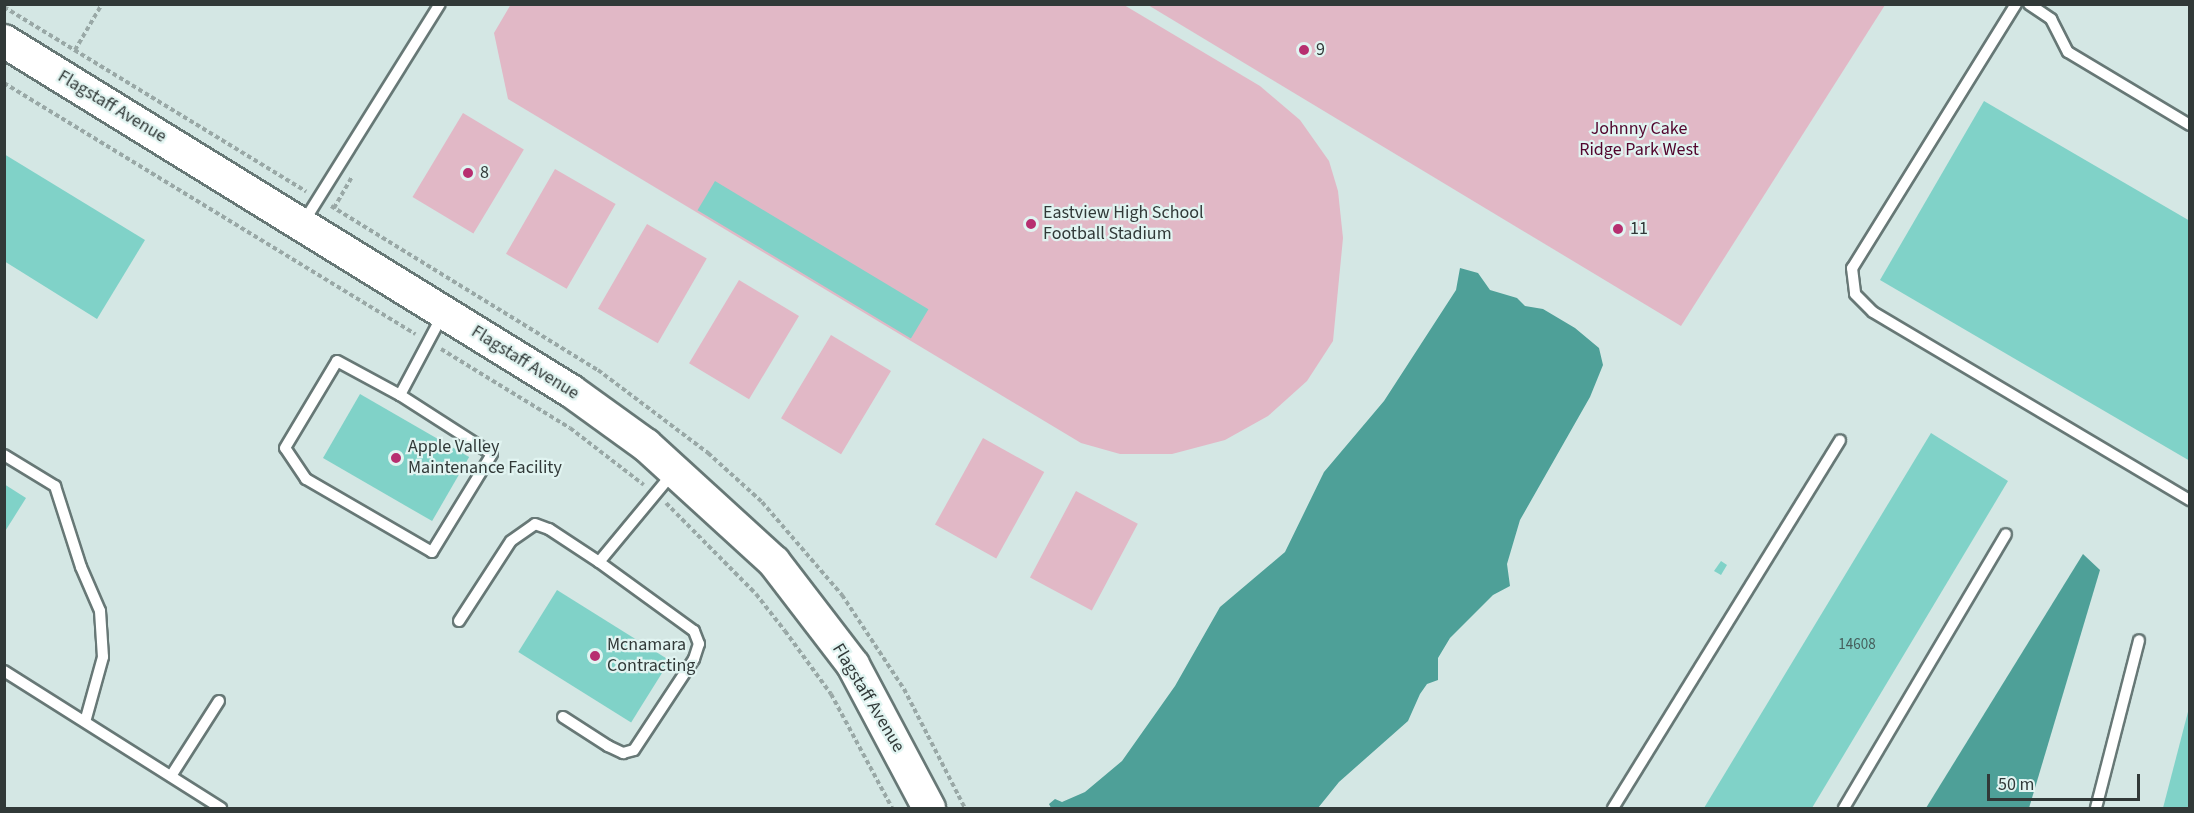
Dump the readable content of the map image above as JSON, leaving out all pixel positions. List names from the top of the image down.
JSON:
{
  "streets": {
    "street": ["Flagstaff Avenue"]
  },
  "parks": ["Johnny Cake Ridge Park West"],
  "places": [
    "9",
    "8",
    "Eastview High School Football Stadium",
    "11",
    "Apple Valley Maintenance Facility",
    "Mcnamara Contracting"
  ],
  "house_numbers": ["14608"],
  "scale_bar": "50 m"
}
